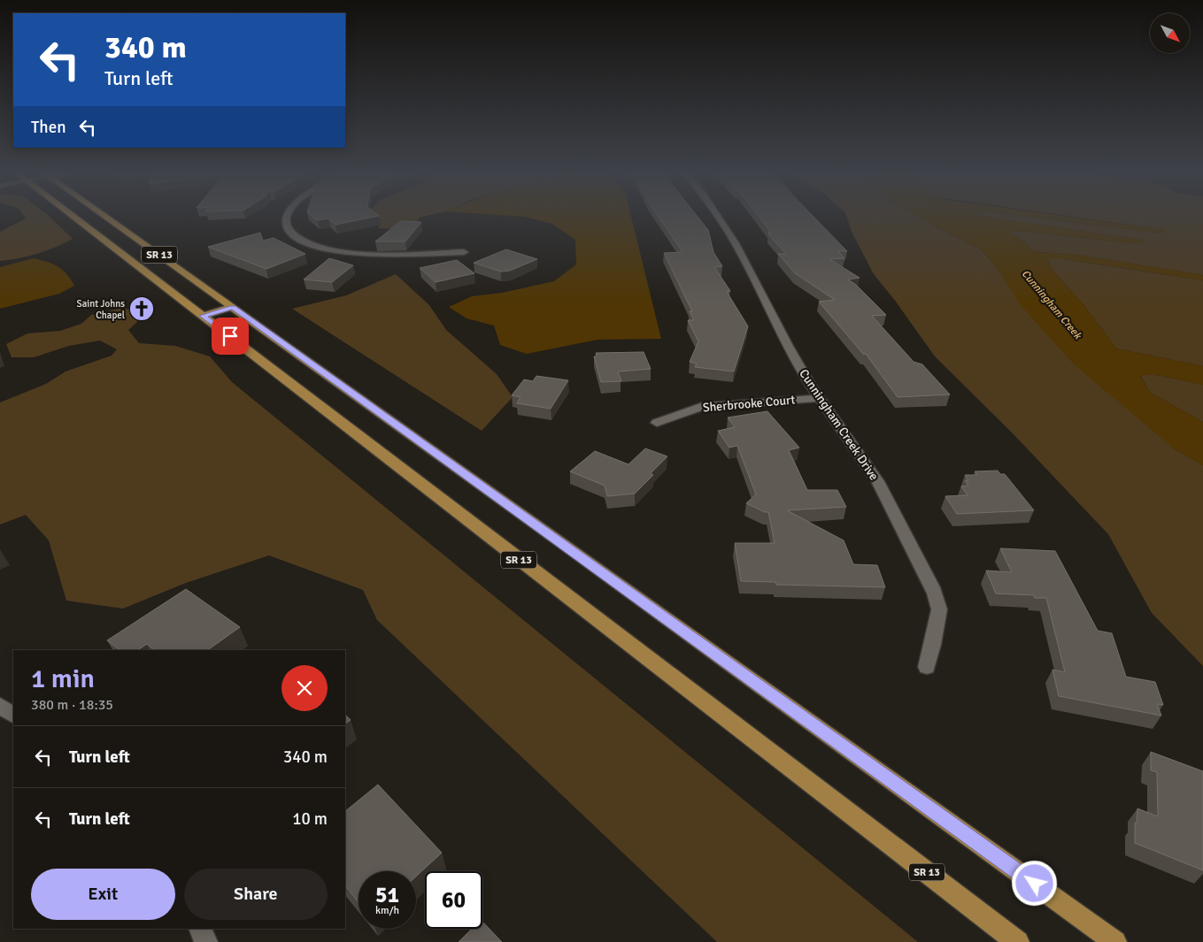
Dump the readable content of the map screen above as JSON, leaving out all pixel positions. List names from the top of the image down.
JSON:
{
  "streets": {
    "main road": ["SR 13"],
    "street": ["Sherbrooke Court", "Cunningham Creek Drive"]
  },
  "crossings": [
    ["Sherbrooke Court", "Cunningham Creek Drive"]
  ],
  "water": ["Cunningham Creek"],
  "places": {
    "church": ["Saint Johns Chapel"]
  },
  "north": "bottom right",
  "page": {
    "turn": ["340 m", "Turn left"],
    "then": "Then",
    "heading": ["1 min", "380 m · 18:35"],
    "list": [
      {
        "name": "Turn left",
        "value": "340 m"
      },
      {
        "name": "Turn left",
        "value": "10 m"
      }
    ],
    "buttons": ["Exit", "Share"],
    "speed": "51 km/h",
    "limit": "60"
  }
}
